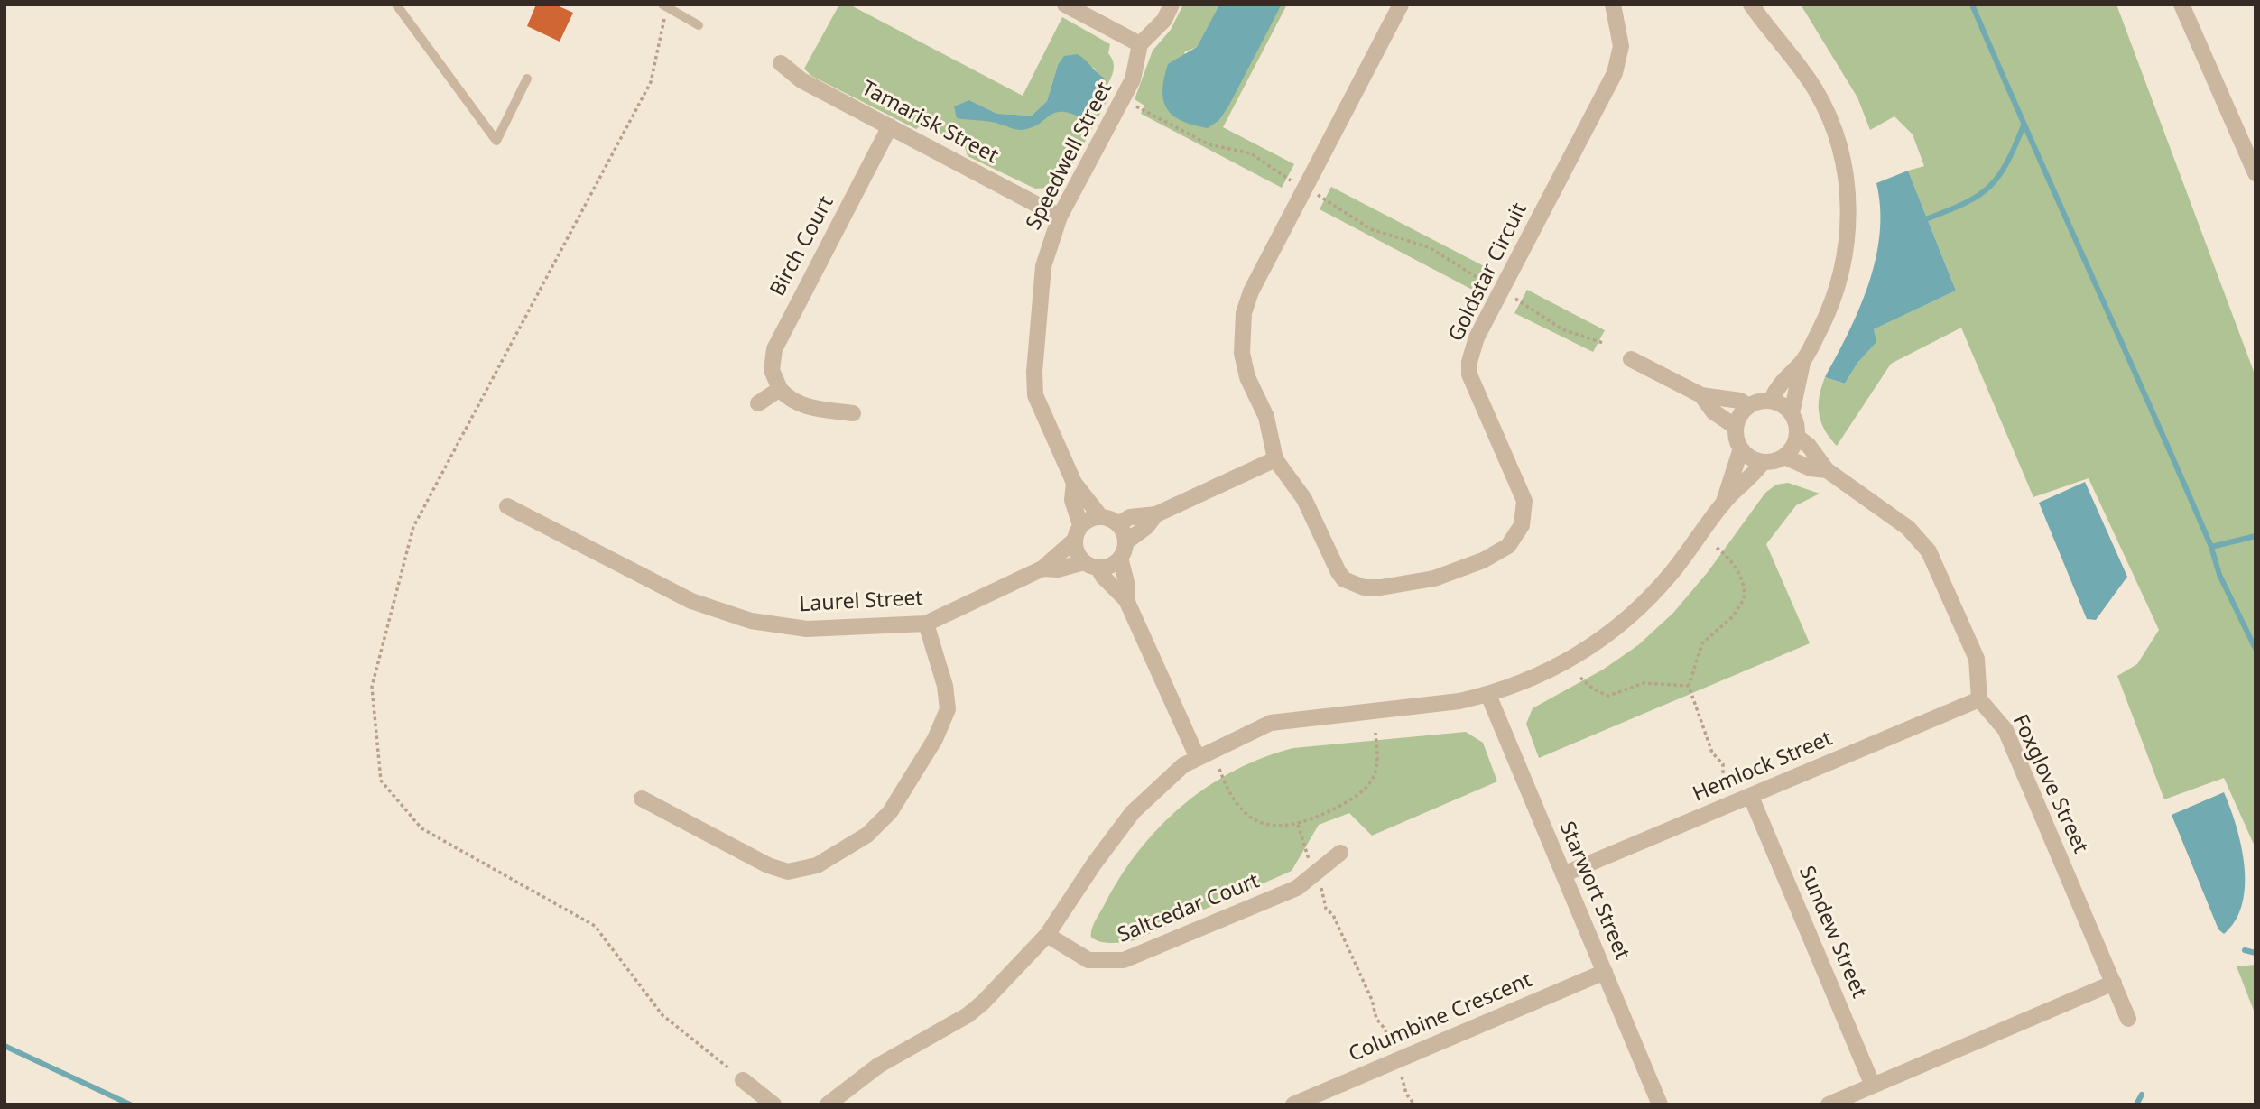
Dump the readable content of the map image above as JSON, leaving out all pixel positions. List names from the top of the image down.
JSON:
{
  "streets": {
    "street": [
      "Tamarisk Street",
      "Speedwell Street",
      "Birch Court",
      "Goldstar Circuit",
      "Laurel Street",
      "Hemlock Street",
      "Foxglove Street",
      "Starwort Street",
      "Saltcedar Court",
      "Sundew Street",
      "Columbine Crescent"
    ]
  },
  "crossings": [
    ["Tamarisk Street", "Speedwell Street"],
    ["Tamarisk Street", "Birch Court"],
    ["Speedwell Street", "Laurel Street"],
    ["Hemlock Street", "Foxglove Street"],
    ["Hemlock Street", "Starwort Street"],
    ["Hemlock Street", "Sundew Street"],
    ["Starwort Street", "Columbine Crescent"]
  ]
}
